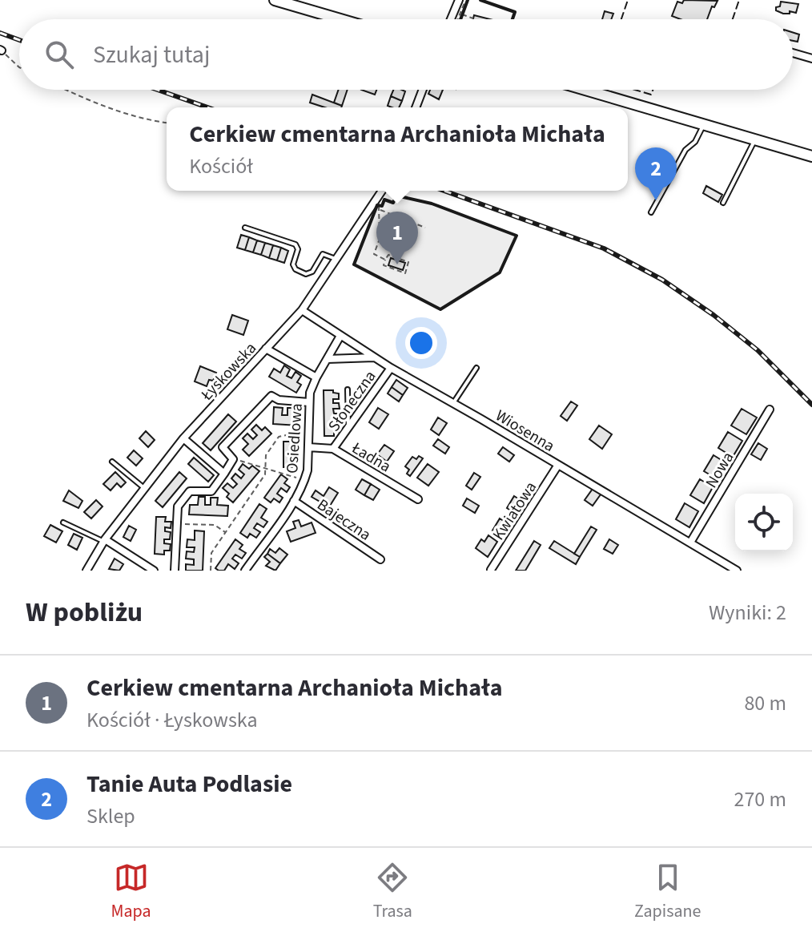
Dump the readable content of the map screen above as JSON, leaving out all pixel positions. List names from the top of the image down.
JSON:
{
  "streets": {
    "street": [
      "Łyskowska",
      "Słoneczna",
      "Wiosenna",
      "Osiedlowa",
      "Ładna",
      "Nowa",
      "Kwiatowa",
      "Bajeczna"
    ]
  },
  "crossings": [
    ["Łyskowska", "Wiosenna"],
    ["Słoneczna", "Wiosenna"],
    ["Słoneczna", "Ładna"],
    ["Wiosenna", "Osiedlowa"],
    ["Wiosenna", "Nowa"],
    ["Wiosenna", "Kwiatowa"],
    ["Osiedlowa", "Ładna"],
    ["Osiedlowa", "Bajeczna"]
  ],
  "page": {
    "search": "Szukaj tutaj",
    "popup": ["Cerkiew cmentarna Archanioła Michała", "Kościół"],
    "pins": ["2", "1"],
    "heading": ["W pobliżu", "Wyniki: 2"],
    "list": [
      {
        "mark": "1",
        "name": "Cerkiew cmentarna Archanioła Michała",
        "note": "Kościół · Łyskowska",
        "value": "80 m"
      },
      {
        "mark": "2",
        "name": "Tanie Auta Podlasie",
        "note": "Sklep",
        "value": "270 m"
      }
    ],
    "nav": ["Mapa", "Trasa", "Zapisane"]
  }
}
